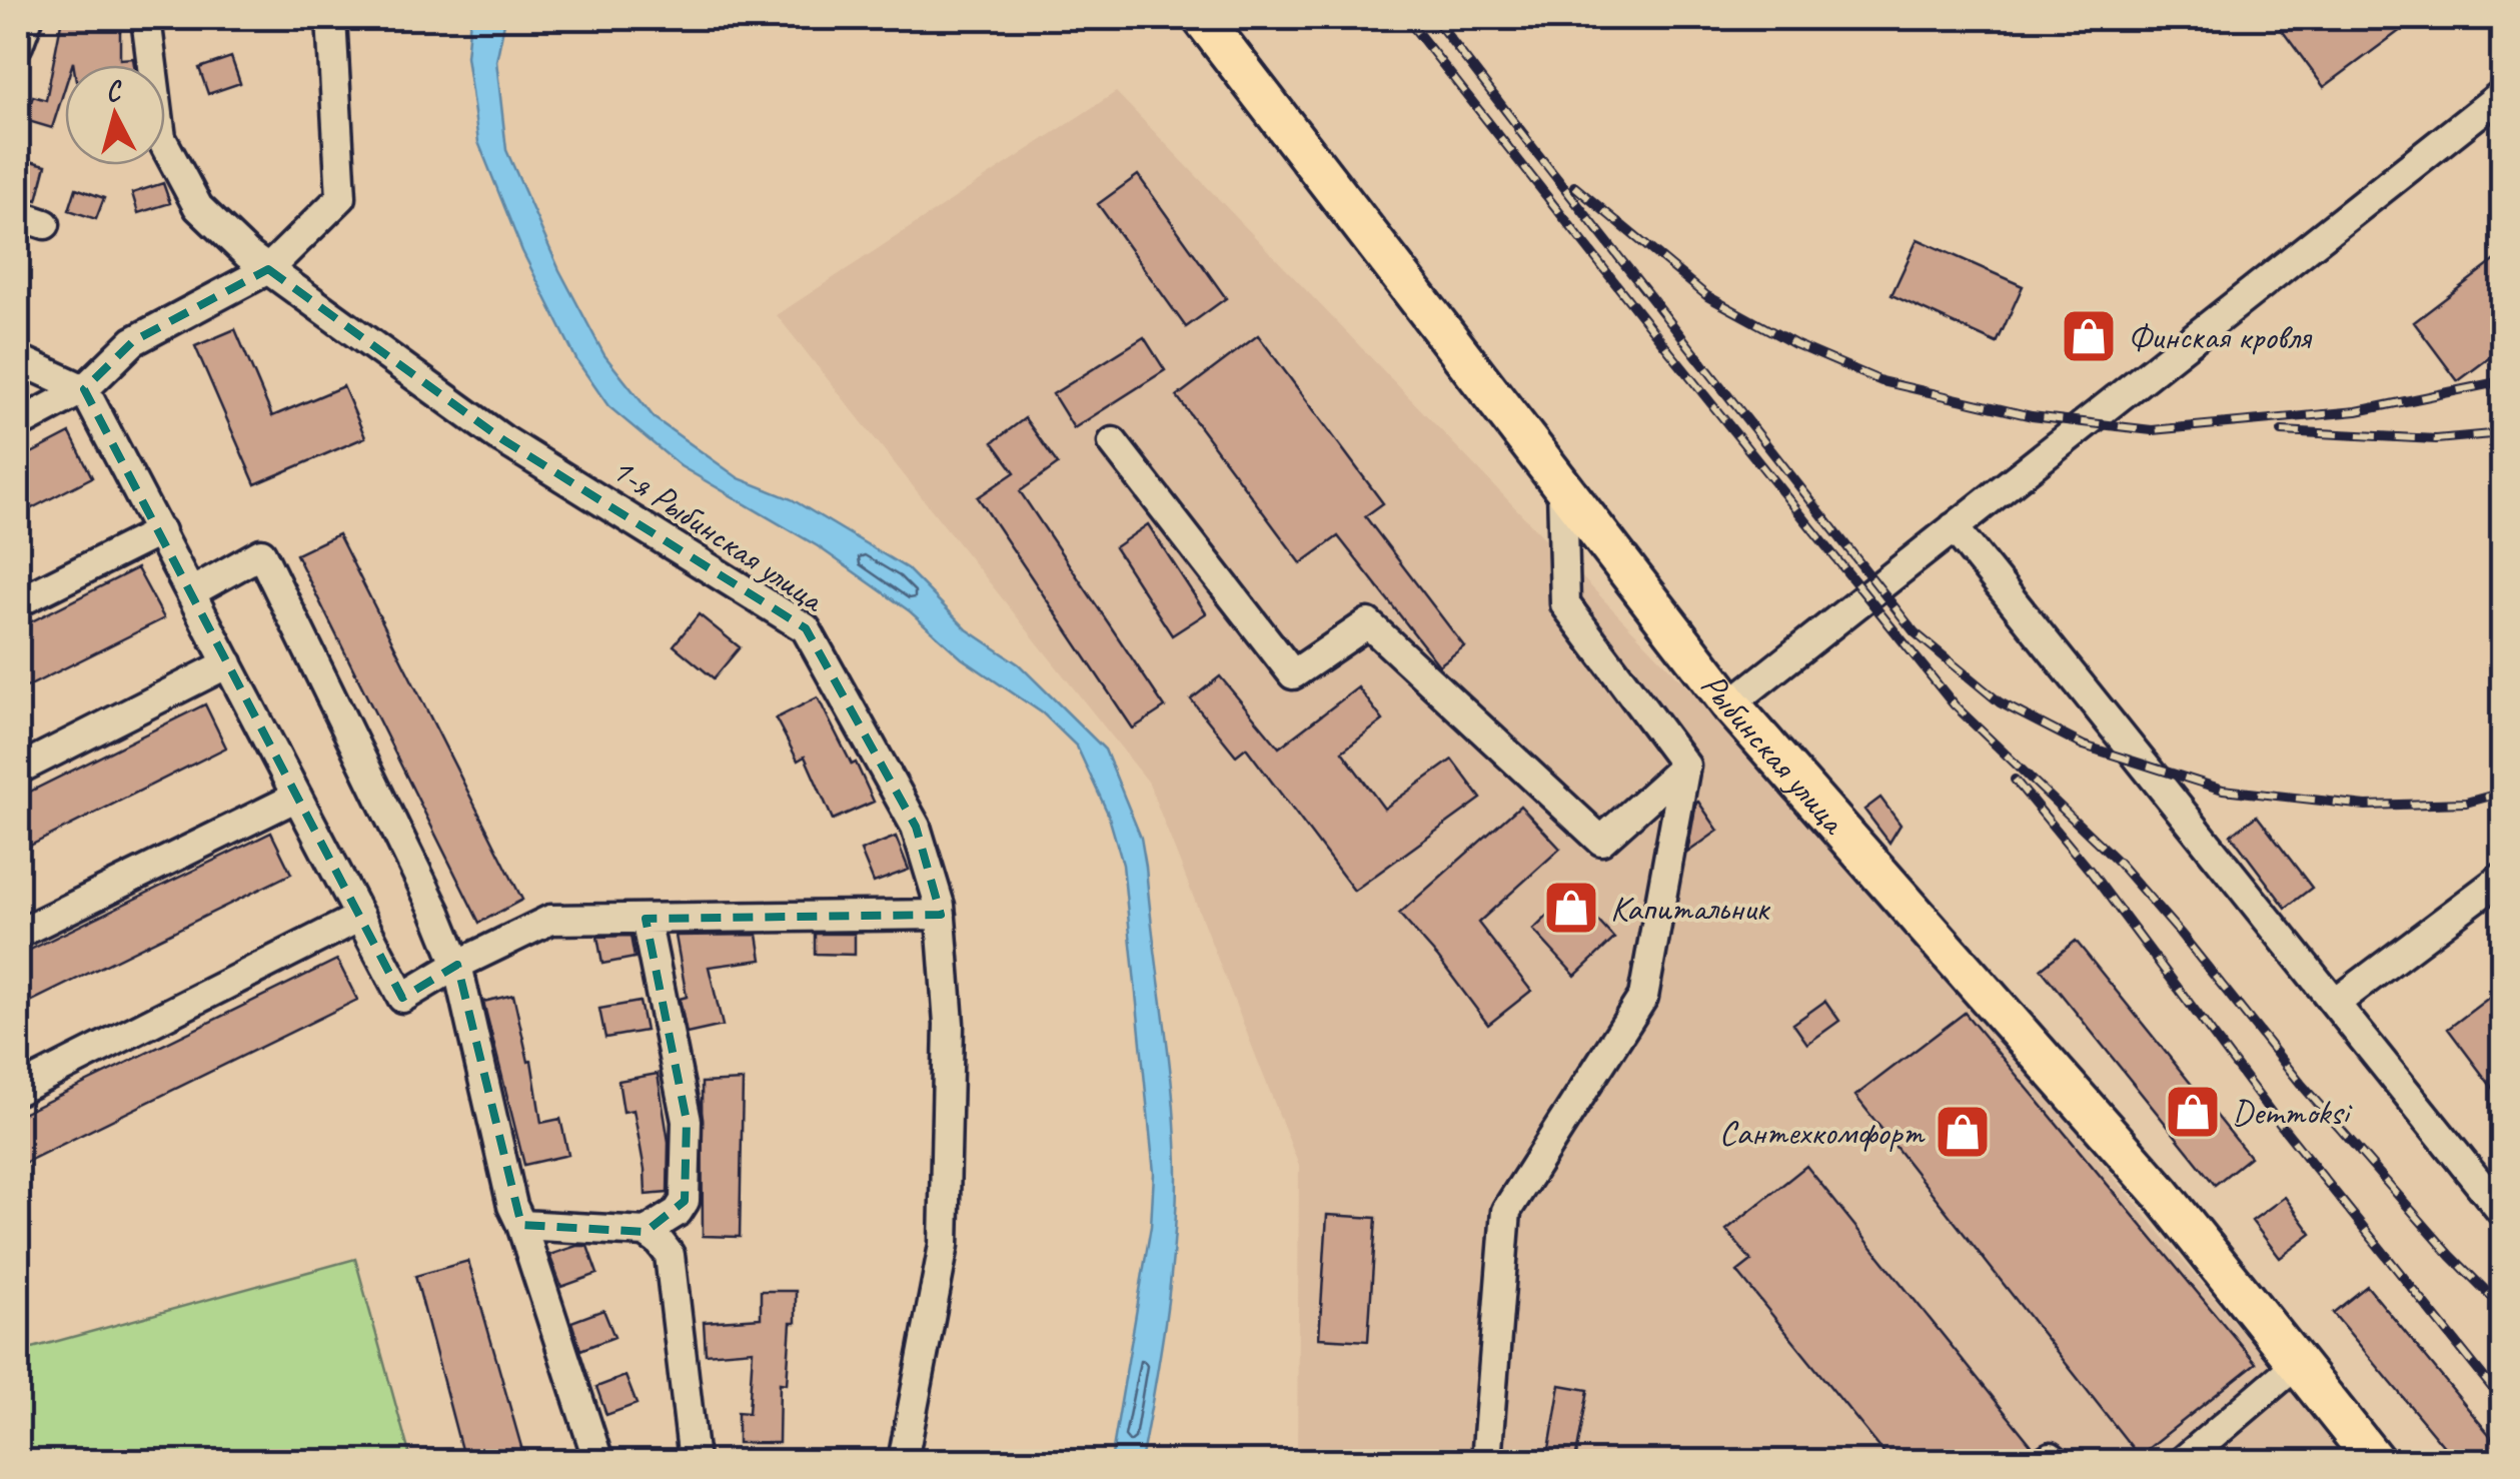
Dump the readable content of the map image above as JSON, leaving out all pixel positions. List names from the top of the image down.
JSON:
{
  "streets": {
    "main road": ["Рыбинская улица"],
    "street": ["1-я Рыбинская улица"]
  },
  "places": {
    "shop": [
      "Финская кровля",
      "Капитальник",
      "Demmoksi",
      "Сантехкомфорт"
    ]
  },
  "north": "top"
}
